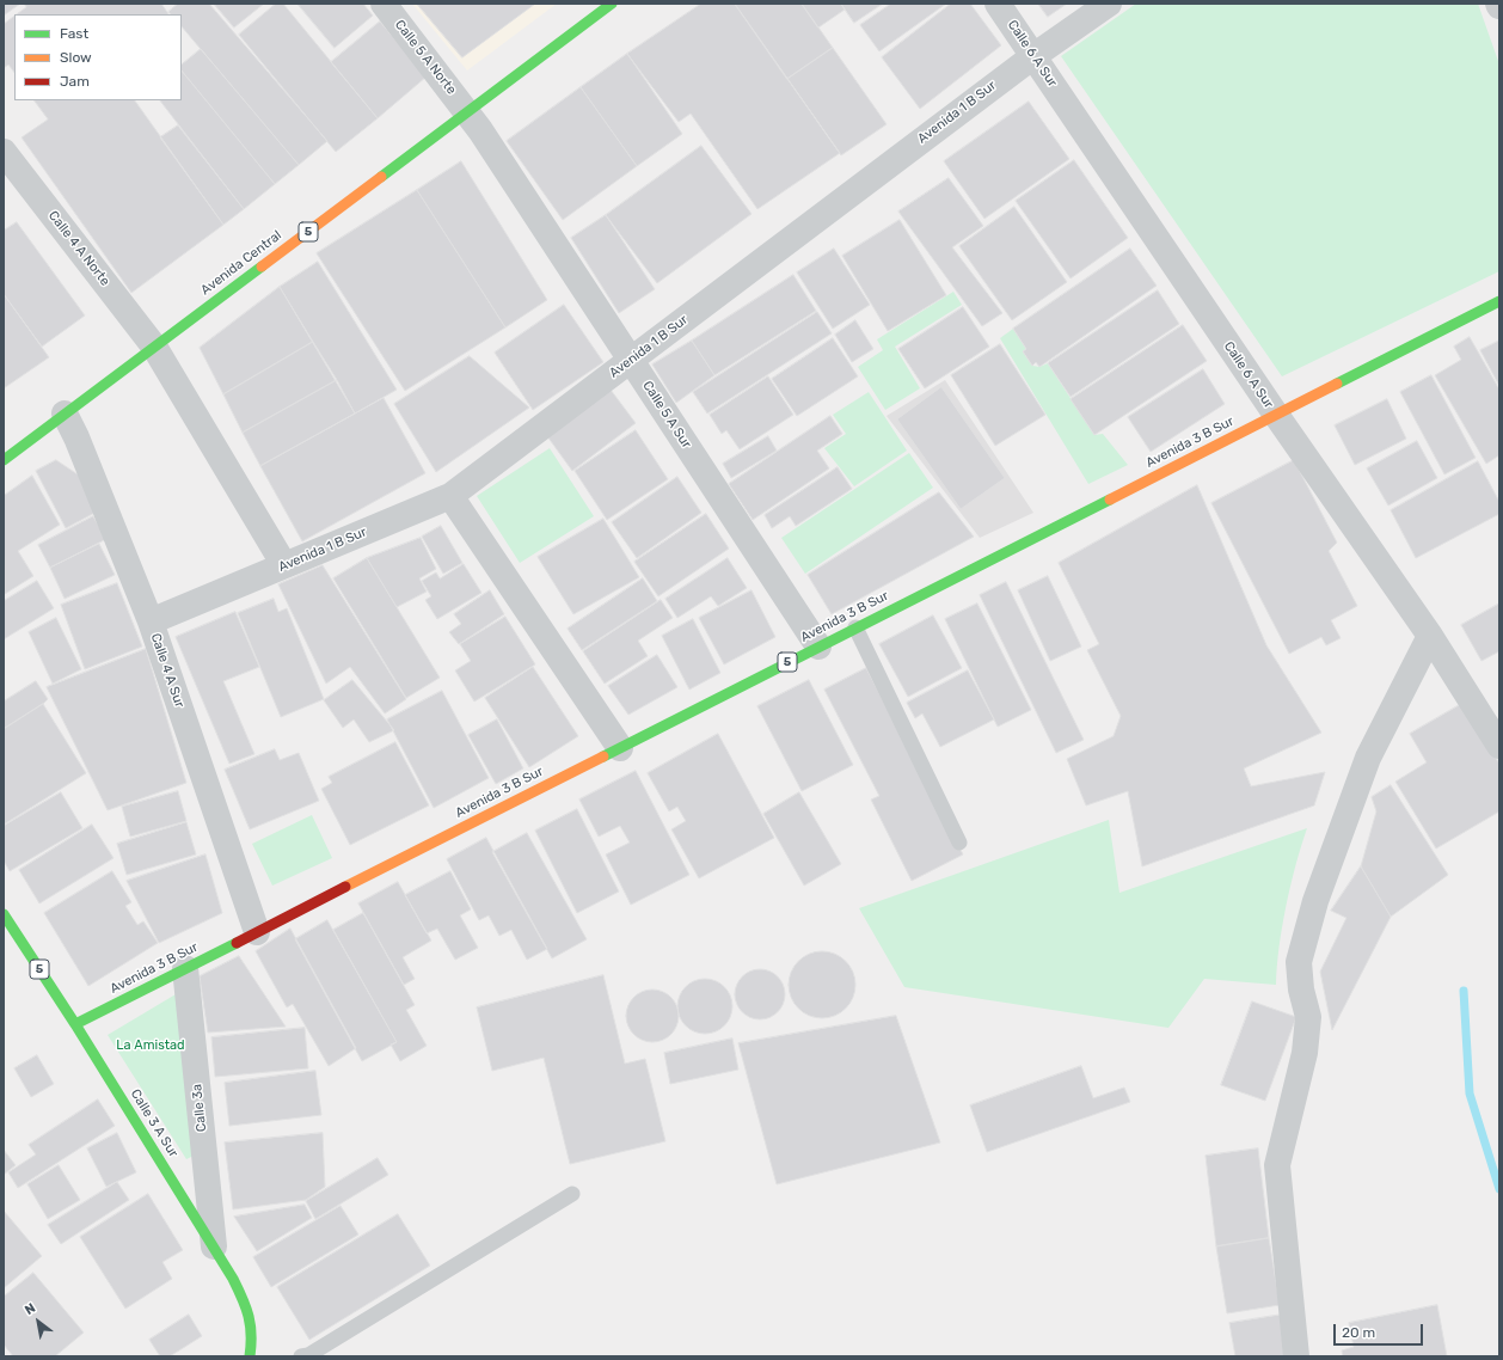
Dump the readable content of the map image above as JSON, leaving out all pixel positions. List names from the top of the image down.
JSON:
{
  "streets": {
    "main road": [
      "5",
      "Avenida Central",
      "Avenida 3 B Sur",
      "Calle 3 A Sur"
    ],
    "street": [
      "Calle 6 A Sur",
      "Calle 5 A Norte",
      "Avenida 1 B Sur",
      "Calle 4 A Norte",
      "Calle 5 A Sur",
      "Calle 4 A Sur",
      "Calle 3a"
    ]
  },
  "crossings": [
    ["Calle 6 A Sur", "Avenida 1 B Sur"],
    ["Calle 6 A Sur", "Avenida 3 B Sur"],
    ["Calle 5 A Norte", "Avenida Central"],
    ["Calle 5 A Norte", "Calle 5 A Sur"],
    ["Avenida 1 B Sur", "Calle 5 A Sur"],
    ["Avenida 1 B Sur", "Calle 4 A Sur"],
    ["Calle 4 A Norte", "Avenida Central"],
    ["Avenida Central", "Calle 5 A Sur"],
    ["Avenida Central", "Calle 4 A Sur"],
    ["Calle 5 A Sur", "Avenida 3 B Sur"],
    ["Avenida 3 B Sur", "Calle 4 A Sur"],
    ["Avenida 3 B Sur", "Calle 3a"],
    ["Avenida 3 B Sur", "Calle 3 A Sur"],
    ["Calle 3a", "Calle 3 A Sur"]
  ],
  "parks": ["La Amistad"],
  "legend": ["Fast", "Slow", "Jam"],
  "scale_bar": "20 m",
  "north": "top left"
}
